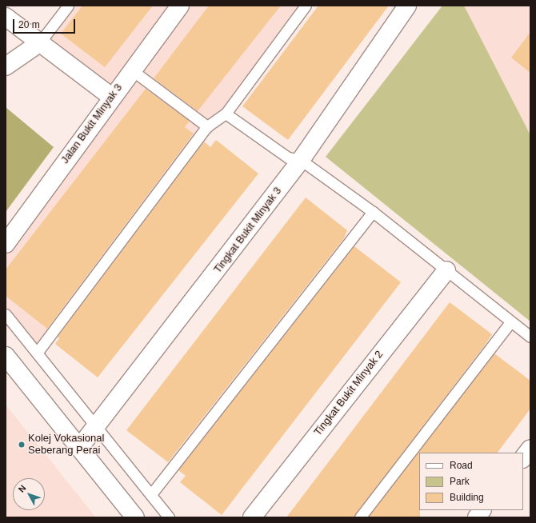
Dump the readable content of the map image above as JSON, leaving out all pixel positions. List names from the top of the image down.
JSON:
{
  "streets": {
    "street": ["Jalan Bukit Minyak 3", "Tingkat Bukit Minyak 3", "Tingkat Bukit Minyak 2"]
  },
  "places": ["Kolej Vokasional Seberang Perai"],
  "legend": ["Road", "Park", "Building"],
  "scale_bar": "20 m",
  "north": "top left"
}
